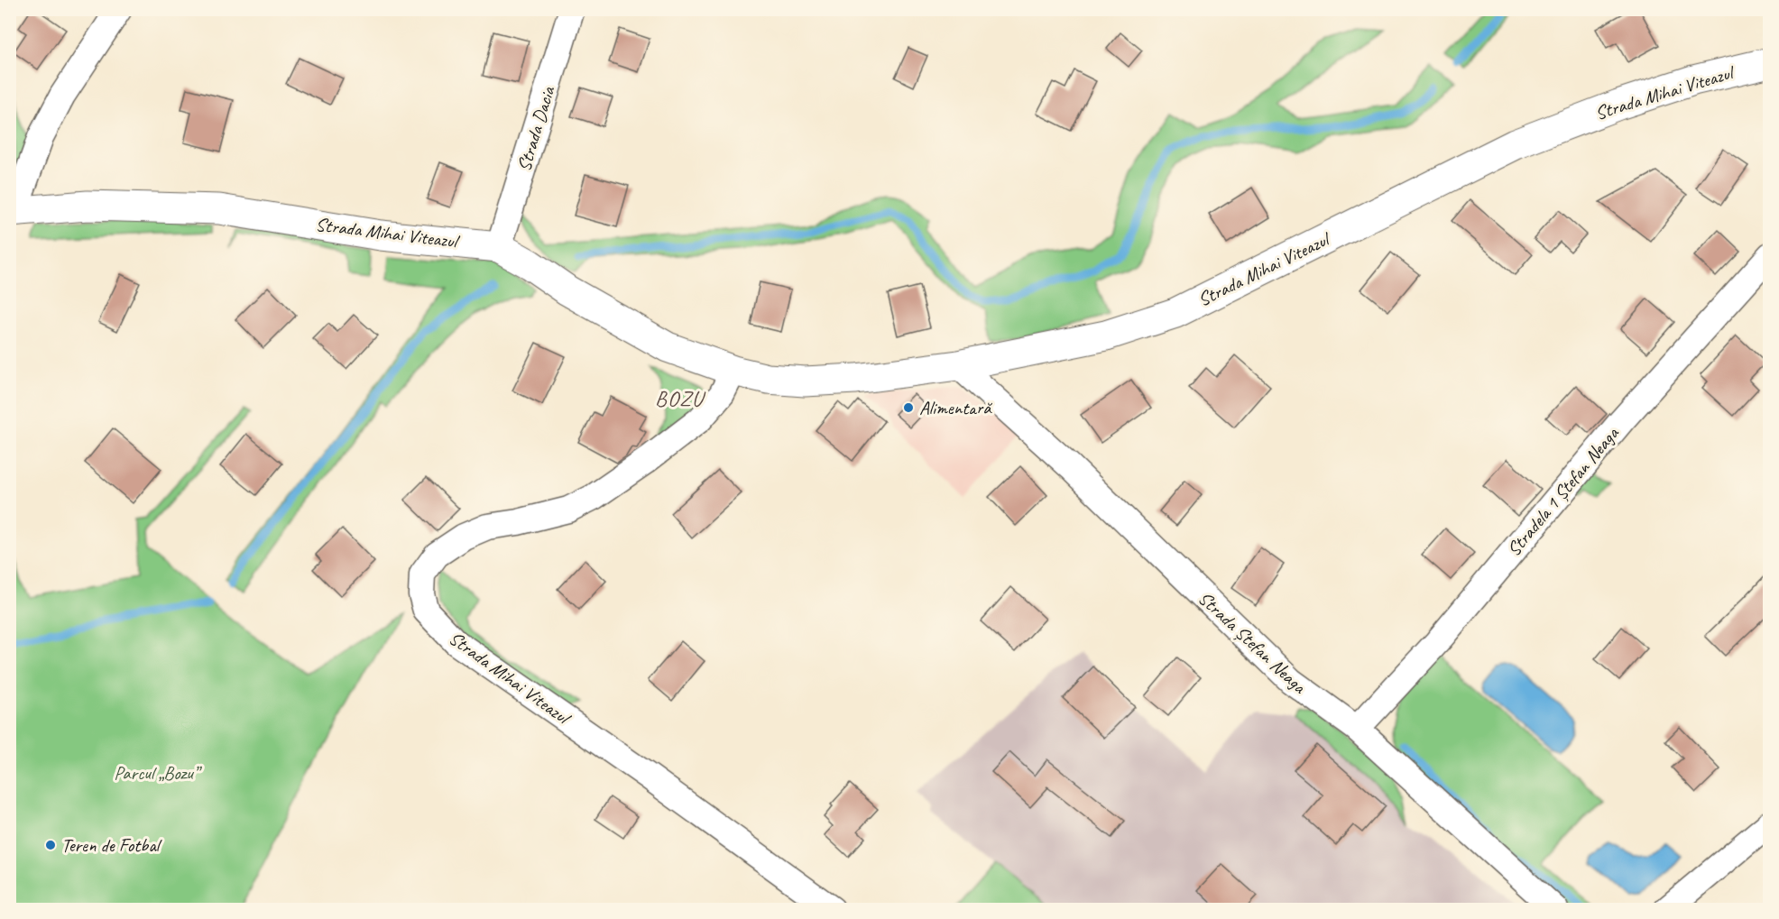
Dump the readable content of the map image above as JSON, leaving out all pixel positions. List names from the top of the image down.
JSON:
{
  "streets": {
    "street": [
      "Strada Mihai Viteazul",
      "Strada Dacia",
      "Stradela 1 Ștefan Neaga",
      "Strada Ștefan Neaga"
    ]
  },
  "crossings": [
    ["Strada Mihai Viteazul", "Strada Dacia"],
    ["Strada Mihai Viteazul", "Strada Ștefan Neaga"],
    ["Stradela 1 Ștefan Neaga", "Strada Ștefan Neaga"]
  ],
  "districts": ["BOZU"],
  "parks": ["Parcul „Bozu”"],
  "places": ["Alimentară", "Teren de Fotbal"]
}
